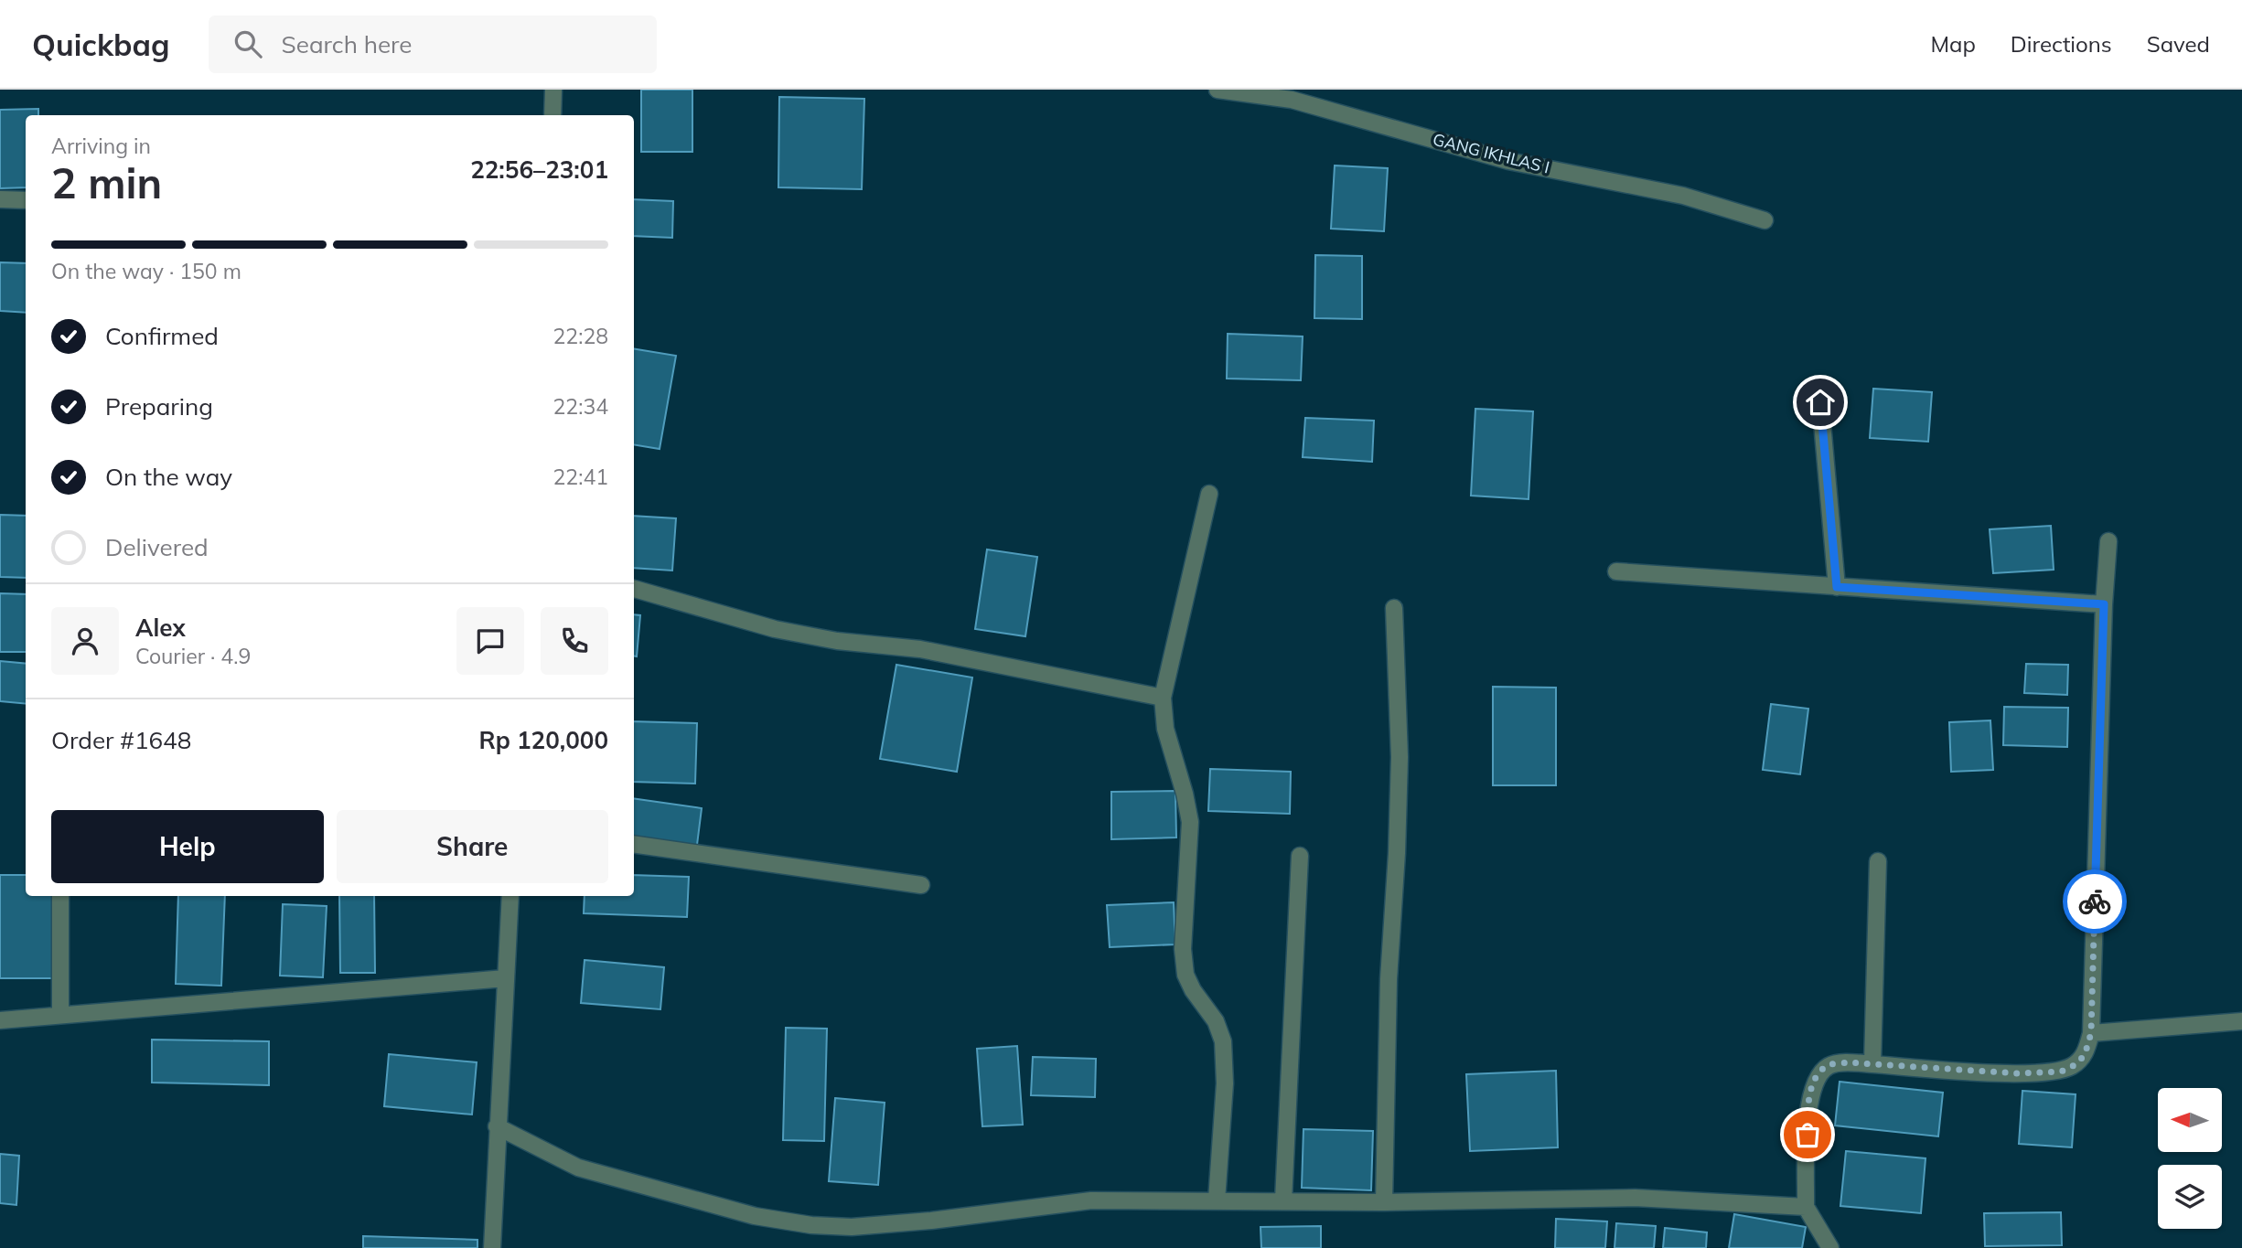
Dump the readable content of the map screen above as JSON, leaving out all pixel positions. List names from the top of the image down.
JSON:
{
  "streets": {
    "street": ["GANG IKHLAS I"]
  },
  "north": "left",
  "page": {
    "header": "Quickbag",
    "search": "Search here",
    "nav": ["Map", "Directions", "Saved"],
    "heading": ["2 min", "Arriving in", "22:56–23:01"],
    "panel": [
      "Alex",
      "Courier · 4.9",
      "Order #1648",
      "Rp 120,000"
    ],
    "bar": "On the way · 150 m",
    "list": [
      ["Confirmed", "22:28"],
      ["Preparing", "22:34"],
      ["On the way", "22:41"],
      "Delivered"
    ],
    "buttons": ["Help", "Share"]
  }
}
